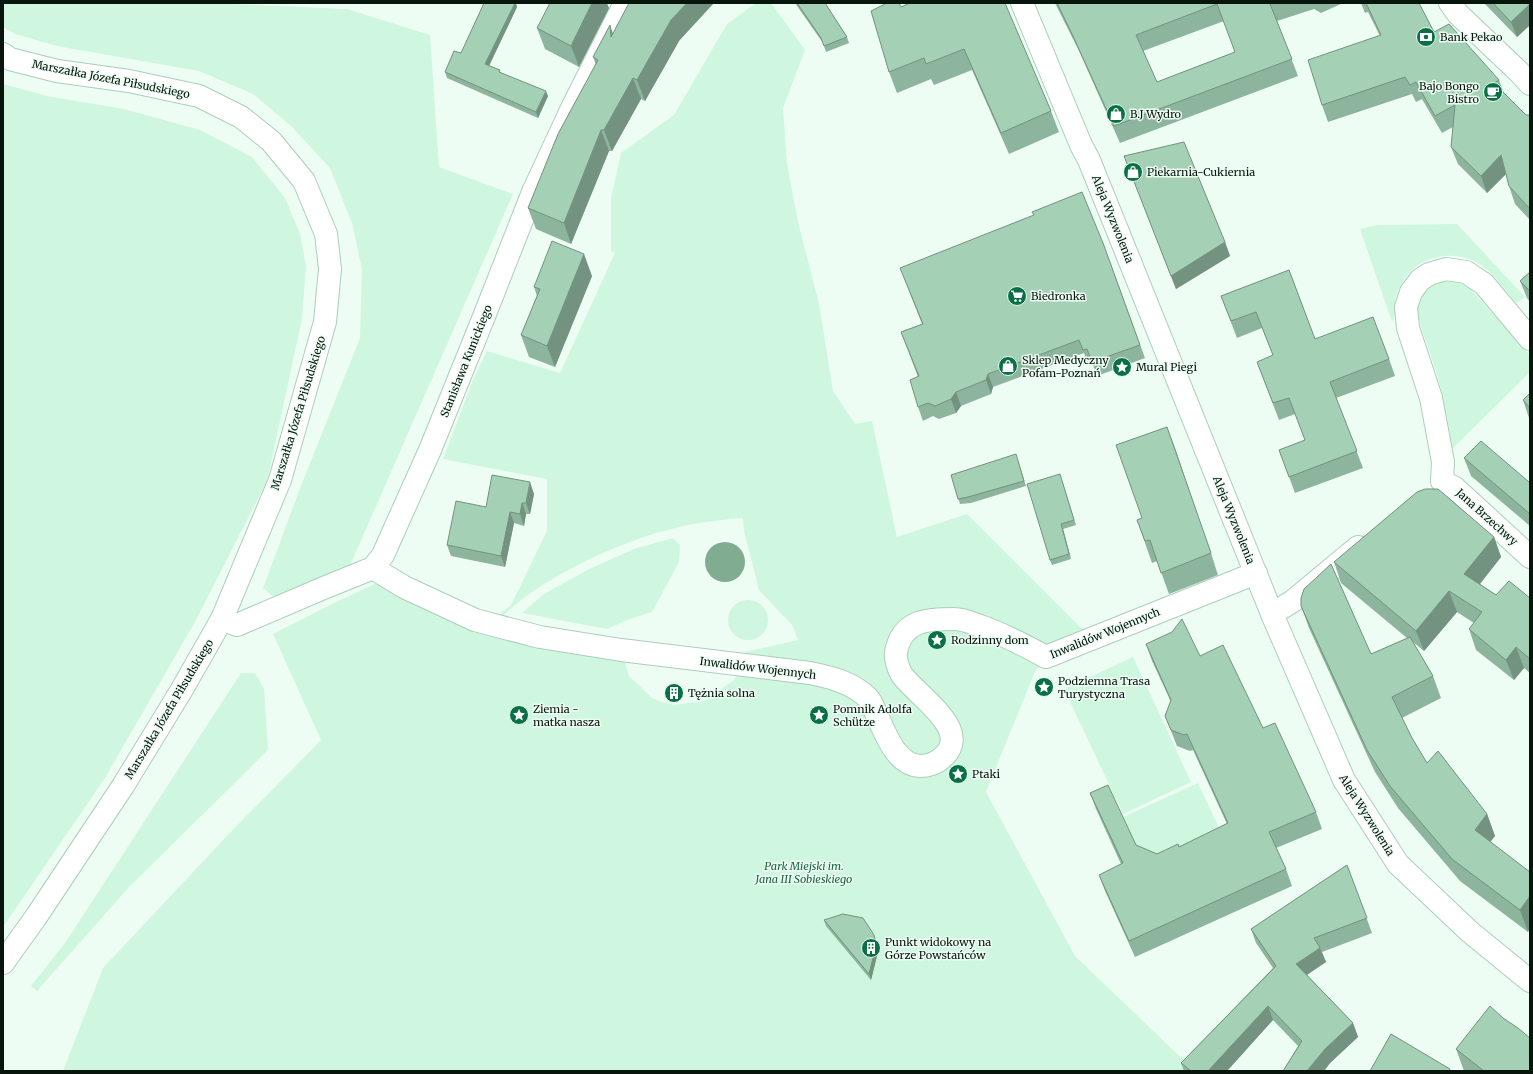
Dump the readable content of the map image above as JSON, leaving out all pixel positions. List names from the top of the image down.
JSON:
{
  "streets": {
    "street": [
      "Marszałka Józefa Piłsudskiego",
      "Aleja Wyzwolenia",
      "Stanisława Kunickiego",
      "Jana Brzechwy",
      "Inwalidów Wojennych"
    ]
  },
  "crossings": [
    ["Aleja Wyzwolenia", "Inwalidów Wojennych"],
    ["Stanisława Kunickiego", "Inwalidów Wojennych"]
  ],
  "parks": ["Park Miejski im. Jana III Sobieskiego"],
  "places": {
    "bank": ["Bank Pekao"],
    "cafe": ["Bajo Bongo Bistro"],
    "shop": ["B.J Wydro", "Piekarnia-Cukiernia", "Sklep Medyczny Pofam-Poznań"],
    "supermarket": ["Biedronka"],
    "place": [
      "Mural Piegi",
      "Rodzinny dom",
      "Podziemna Trasa Turystyczna",
      "Ziemia - matka nasza",
      "Pomnik Adolfa Schütze",
      "Ptaki"
    ],
    "building": ["Tężnia solna", "Punkt widokowy na Górze Powstańców"]
  }
}
